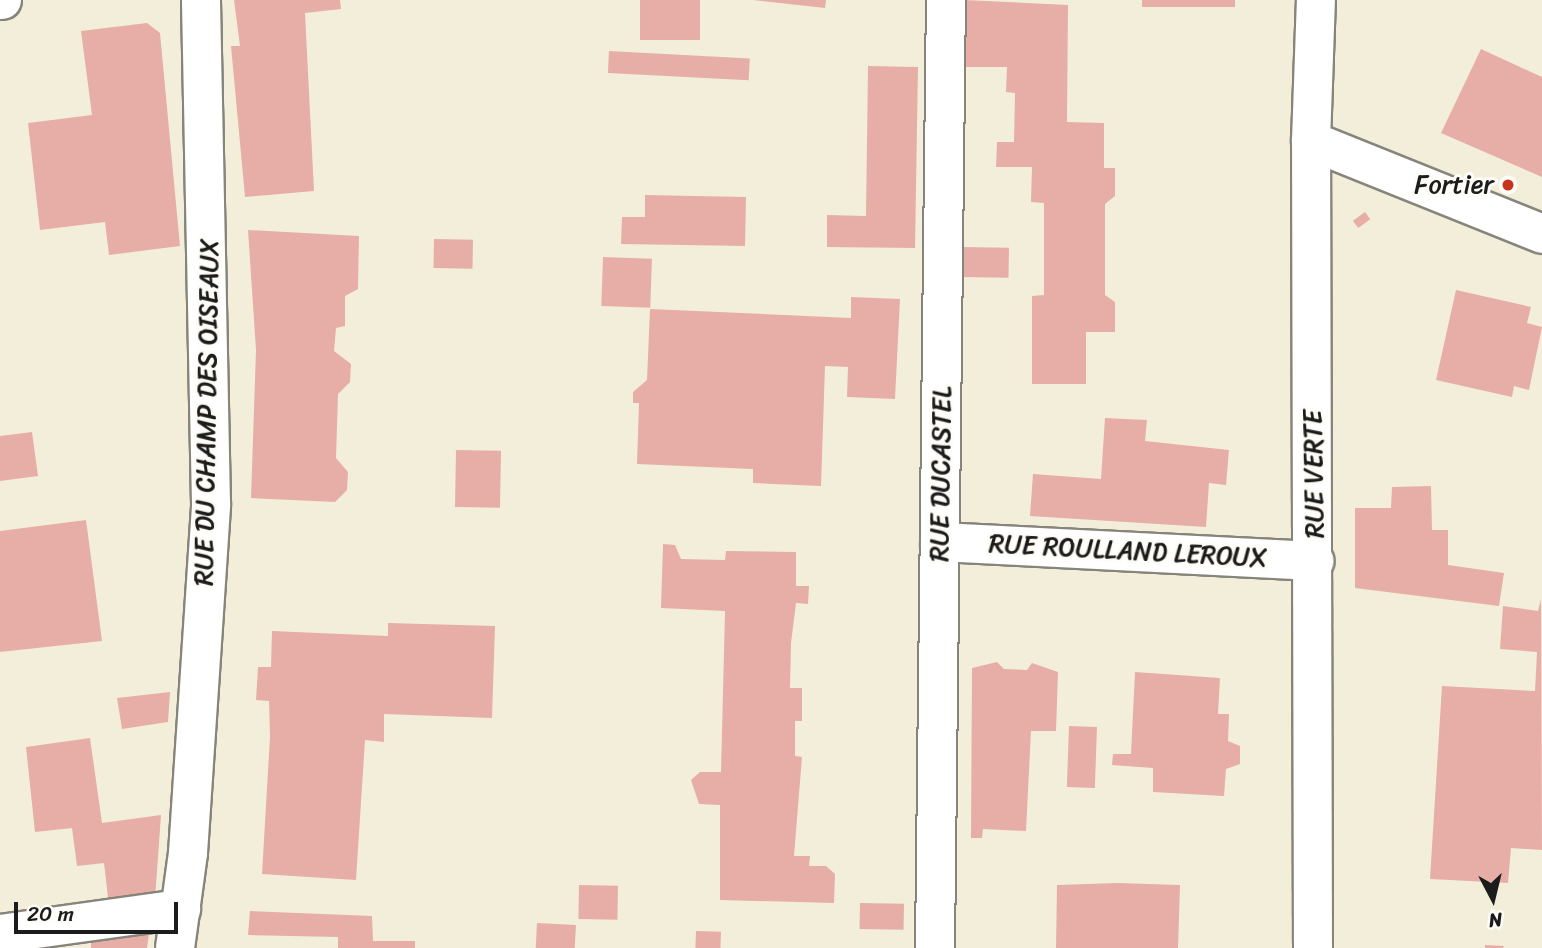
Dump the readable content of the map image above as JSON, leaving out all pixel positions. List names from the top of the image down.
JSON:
{
  "streets": {
    "street": [
      "RUE DU CHAMP DES OISEAUX",
      "RUE DUCASTEL",
      "RUE VERTE",
      "RUE ROULLAND LEROUX"
    ]
  },
  "crossings": [
    ["RUE DUCASTEL", "RUE ROULLAND LEROUX"],
    ["RUE VERTE", "RUE ROULLAND LEROUX"]
  ],
  "places": ["Fortier"],
  "scale_bar": "20 m",
  "north": "bottom"
}
